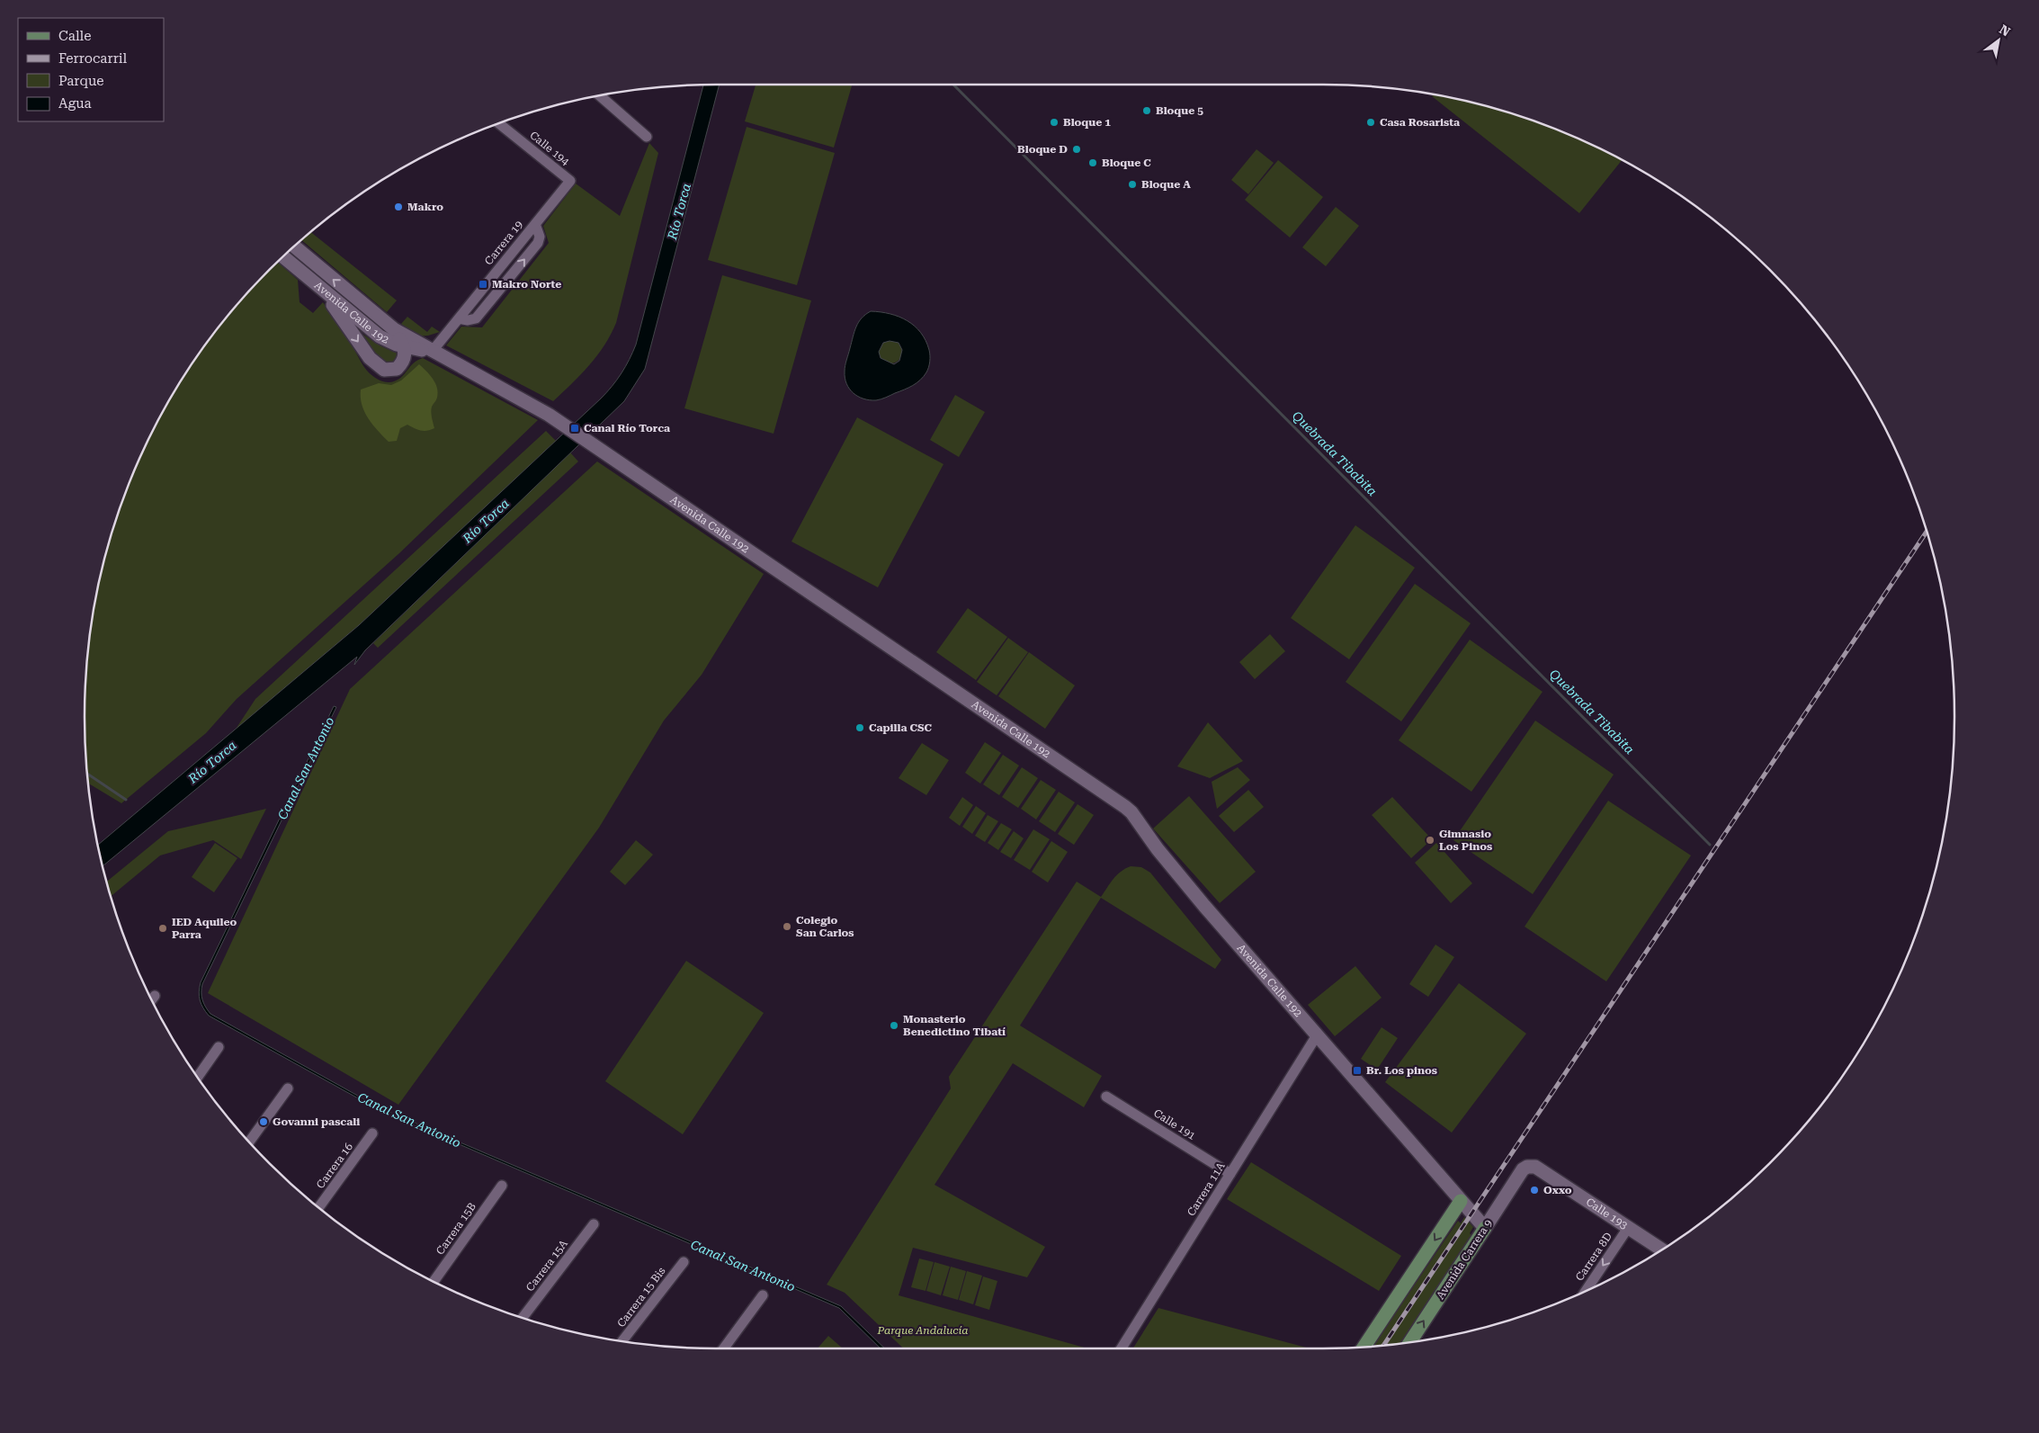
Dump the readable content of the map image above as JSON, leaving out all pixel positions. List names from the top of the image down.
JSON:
{
  "streets": {
    "main road": ["Avenida Calle 192", "Calle 193", "Avenida Carrera 9"],
    "street": [
      "Calle 194",
      "Carrera 19",
      "Calle 191",
      "Carrera 16",
      "Carrera 11A",
      "Carrera 15B",
      "Carrera 8D",
      "Carrera 15A",
      "Carrera 15 Bis"
    ]
  },
  "crossings": [
    ["Calle 194", "Carrera 19"],
    ["Carrera 19", "Avenida Calle 192"],
    ["Avenida Calle 192", "Carrera 11A"],
    ["Avenida Calle 192", "Avenida Carrera 9"],
    ["Calle 191", "Carrera 11A"],
    ["Calle 193", "Carrera 8D"],
    ["Calle 193", "Avenida Carrera 9"]
  ],
  "one_way": ["Carrera 8D"],
  "water": ["Río Torca", "Quebrada Tibabita", "Canal San Antonio"],
  "parks": ["Parque Andalucía"],
  "places": {
    "other": [
      "Bloque 5",
      "Bloque 1",
      "Casa Rosarista",
      "Bloque D",
      "Bloque C",
      "Bloque A",
      "Makro",
      "Capilla CSC",
      "Gimnasio Los Pinos",
      "Colegio San Carlos",
      "IED Aquileo Parra",
      "Monasterio Benedictino Tibatí",
      "Govanni pascali",
      "Oxxo"
    ],
    "transit": ["Makro Norte", "Canal Río Torca", "Br. Los pinos"]
  },
  "legend": [
    "Calle",
    "Ferrocarril",
    "Parque",
    "Agua"
  ],
  "north": "top right"
}
